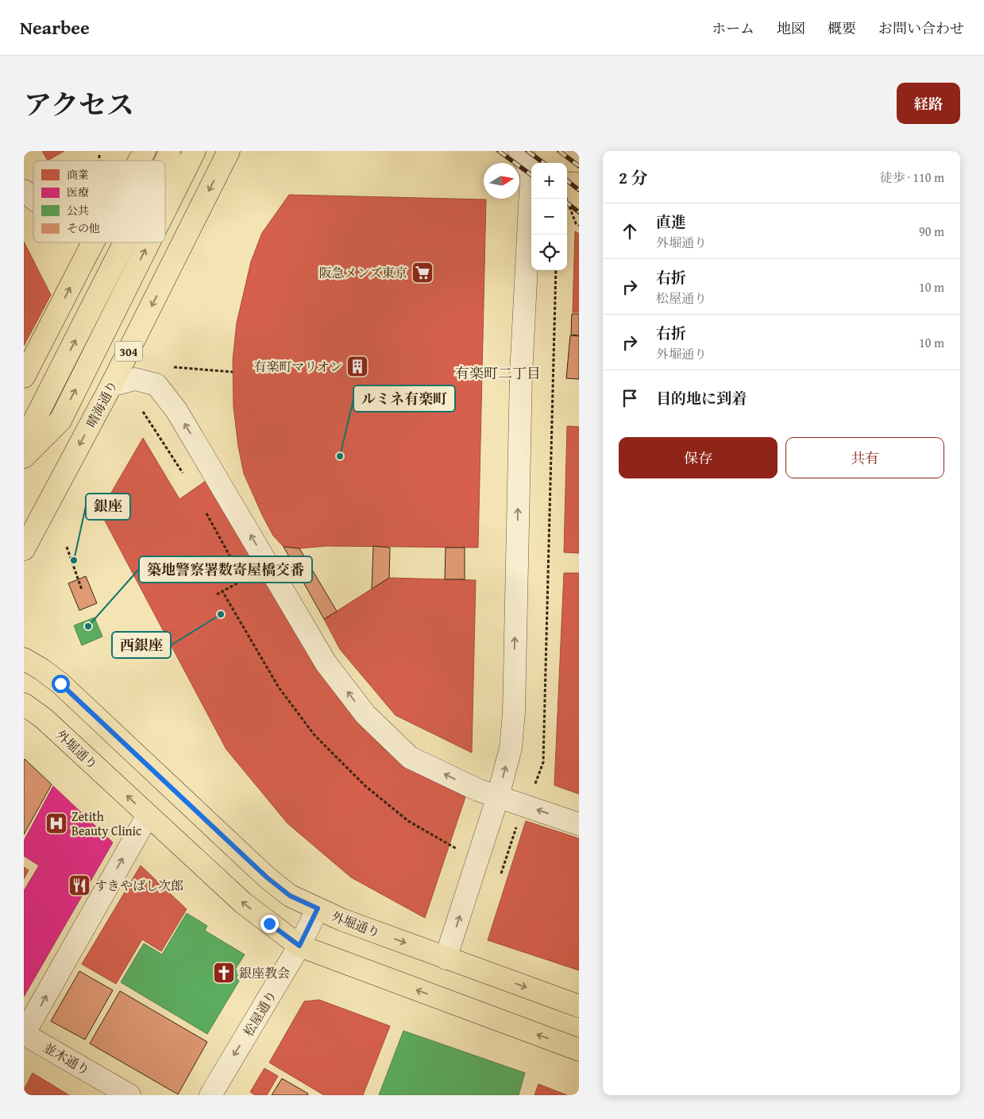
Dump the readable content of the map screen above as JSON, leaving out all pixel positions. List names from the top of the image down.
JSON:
{
  "streets": {
    "main road": ["304", "晴海通り", "外堀通り"],
    "street": ["松屋通り", "並木通り"]
  },
  "crossings": [
    ["外堀通り", "松屋通り"]
  ],
  "districts": ["有楽町二丁目"],
  "places": {
    "supermarket": ["阪急メンズ東京"],
    "building": ["有楽町マリオン"],
    "other": [
      "ルミネ有楽町",
      "銀座",
      "西銀座",
      "築地警察署数寄屋橋交番"
    ],
    "hospital": ["Zetith Beauty Clinic"],
    "restaurant": ["すきやばし次郎"],
    "church": ["銀座教会"]
  },
  "legend": [
    "商業",
    "医療",
    "公共",
    "その他"
  ],
  "north": "right",
  "page": {
    "header": "Nearbee",
    "nav": [
      "ホーム",
      "地図",
      "概要",
      "お問い合わせ"
    ],
    "title": "アクセス",
    "buttons": [
      "経路",
      ["保存", "共有"]
    ],
    "heading": ["2 分", "徒歩 · 110 m"],
    "map_buttons": ["+", "−"],
    "list": [
      ["直進", "外堀通り", "90 m"],
      ["右折", "松屋通り", "10 m"],
      ["右折", "外堀通り", "10 m"],
      "目的地に到着"
    ]
  }
}
